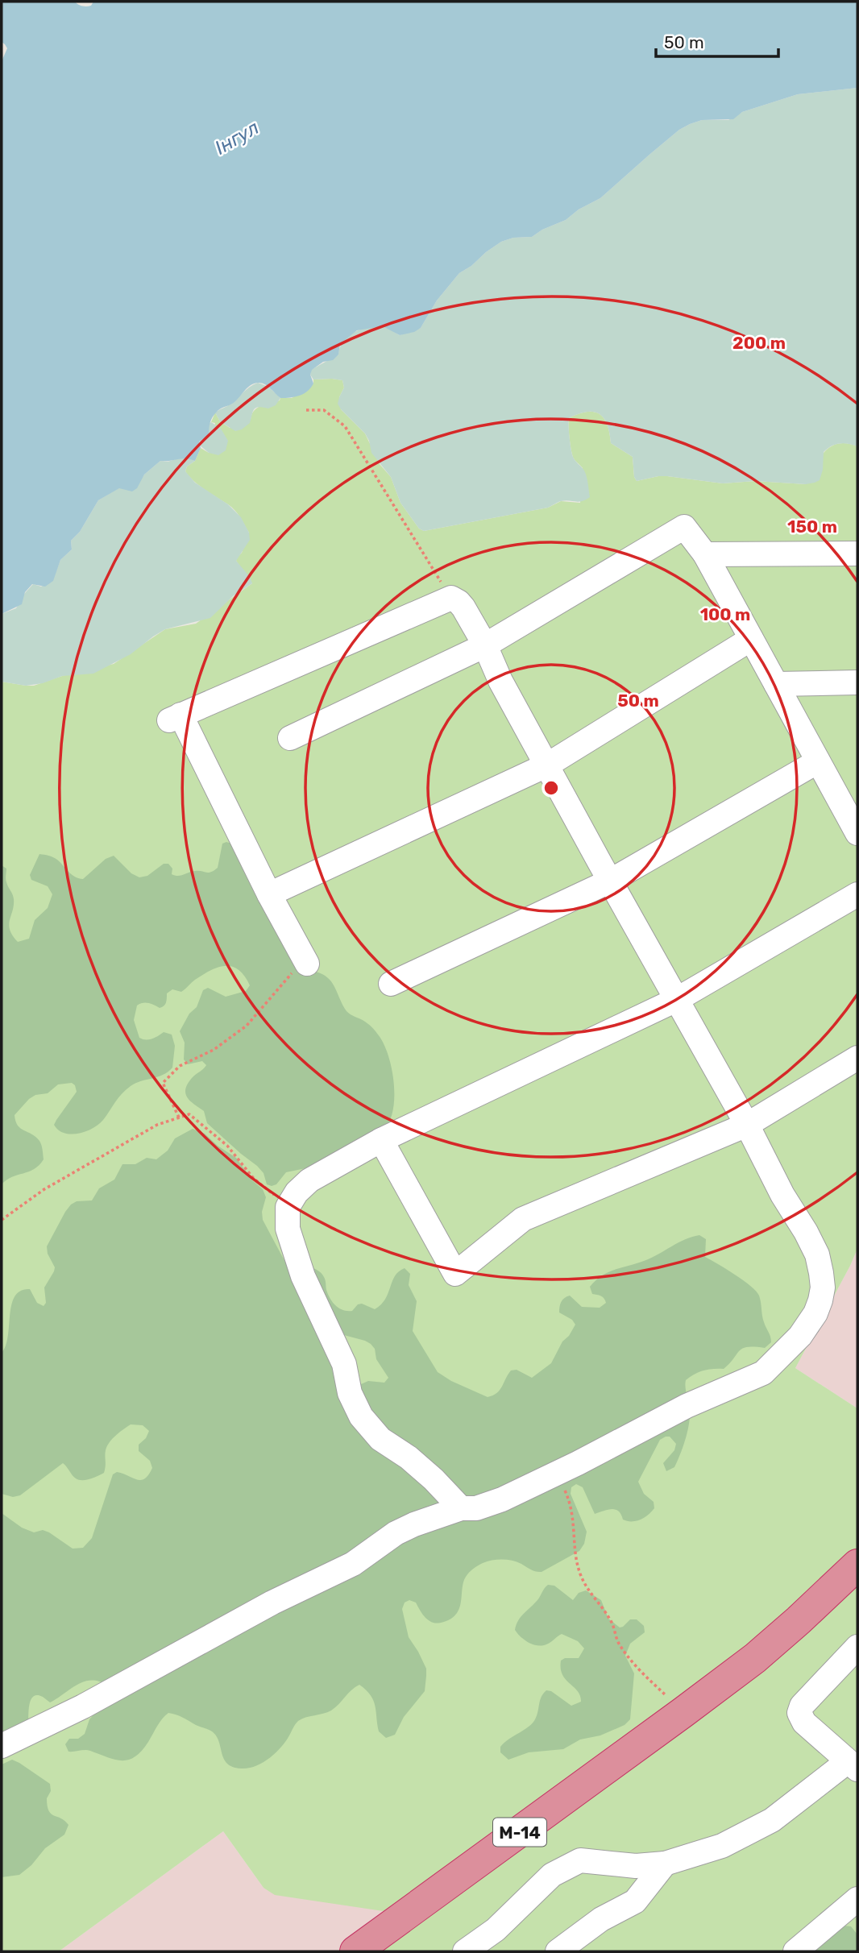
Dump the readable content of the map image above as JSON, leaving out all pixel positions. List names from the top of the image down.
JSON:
{
  "streets": {
    "highway": ["М-14"]
  },
  "water": ["Інгул"],
  "scale_bar": "50 m",
  "rings": [
    "200 m",
    "150 m",
    "100 m",
    "50 m"
  ]
}
